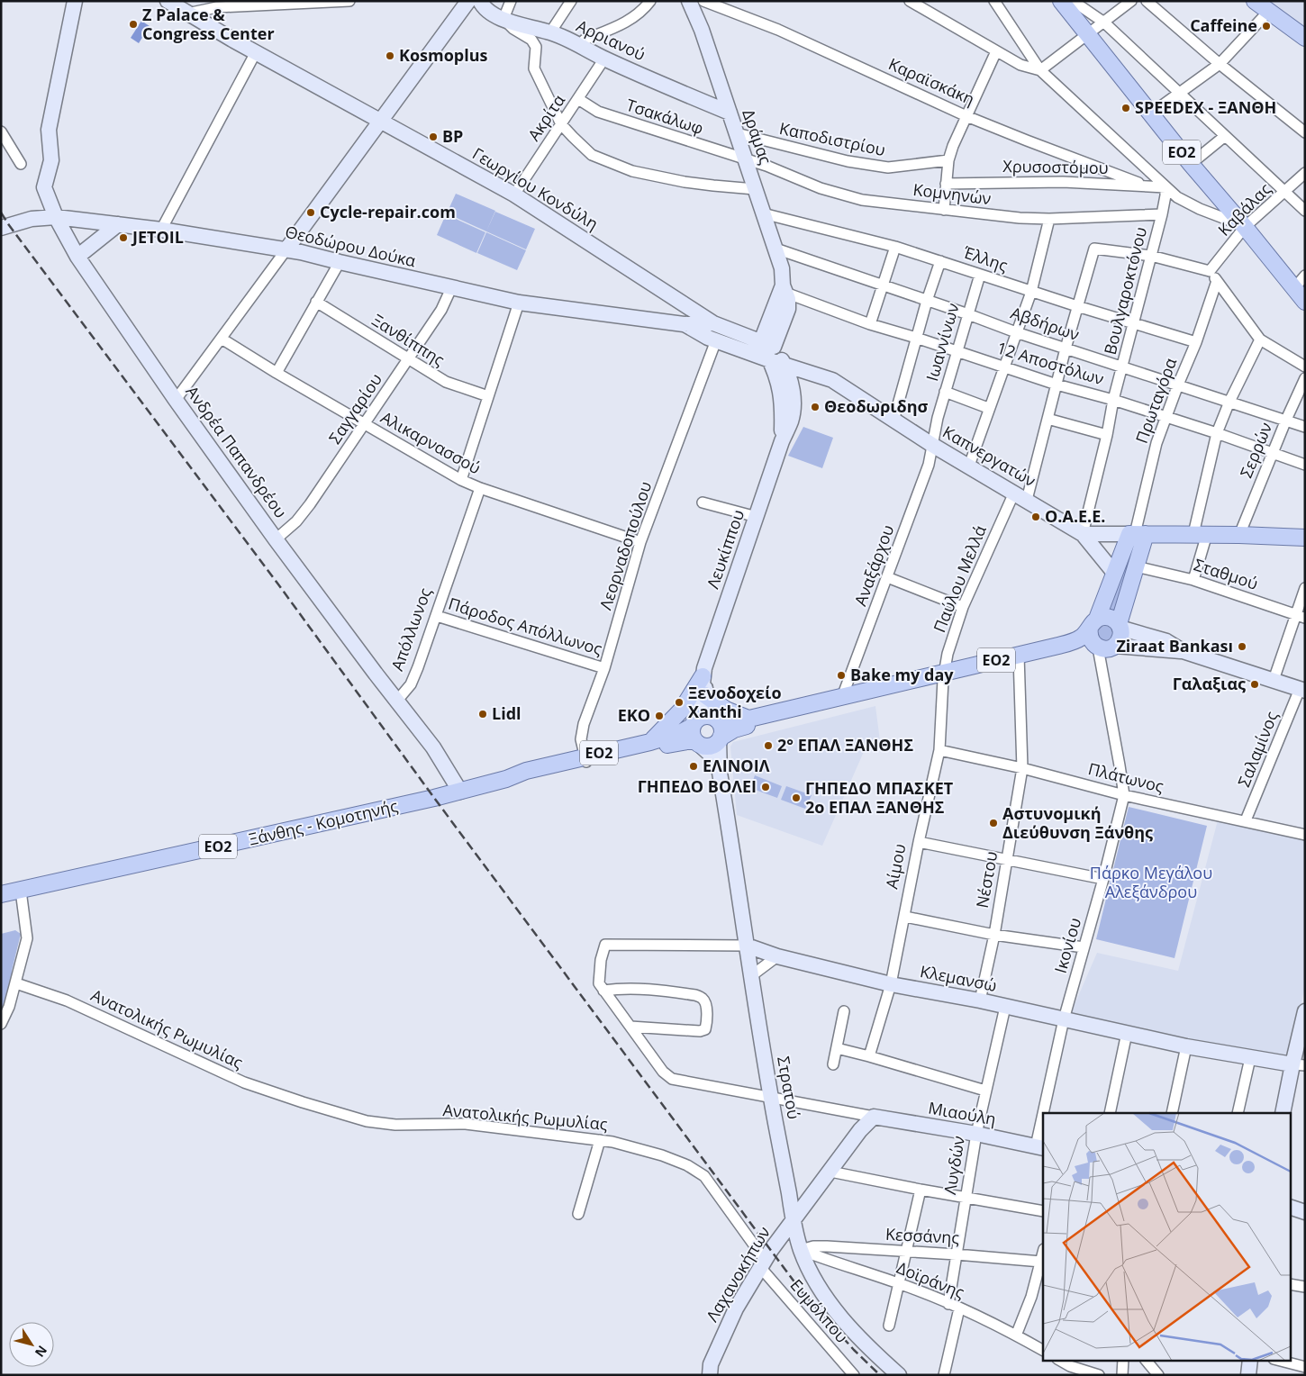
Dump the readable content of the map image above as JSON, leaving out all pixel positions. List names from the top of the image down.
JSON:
{
  "streets": {
    "main road": ["ΕΟ2", "Ξάνθης - Κομοτηνής"],
    "street": [
      "Αρριανού",
      "Καραϊσκάκη",
      "Τσακάλωφ",
      "Ακρίτα",
      "Δράμας",
      "Καποδιστρίου",
      "Χρυσοστόμου",
      "Γεωργίου Κονδύλη",
      "Κομνηνών",
      "Καβάλας",
      "Θεοδώρου Δούκα",
      "Έλλης",
      "Βουλγαροκτόνου",
      "Αβδήρων",
      "Ξανθίππης",
      "Ιωαννίνων",
      "12 Αποστόλων",
      "Πρωταγόρα",
      "Σαγγαρίου",
      "Αλικαρνασσού",
      "Σερρών",
      "Ανδρέα Παπανδρέου",
      "Καπνεργατών",
      "Λεορναδοπούλου",
      "Λευκίππου",
      "Αναξάρχου",
      "Σταθμού",
      "Παύλου Μελλά",
      "Πάροδος Απόλλωνος",
      "Απόλλωνος",
      "Σαλαμίνος",
      "Πλάτωνος",
      "Αίμου",
      "Νέστου",
      "Ικονίου",
      "Κλεμανσώ",
      "Ανατολικής Ρωμυλίας",
      "Στρατού",
      "Μιαούλη",
      "Λυγδών",
      "Κεσσάνης",
      "Λαχανοκήπων",
      "Δοϊράνης",
      "Ευμόλπου"
    ]
  },
  "crossings": [
    ["Αρριανού", "Ακρίτα"],
    ["Αρριανού", "Δράμας"],
    ["Καραϊσκάκη", "Δράμας"],
    ["Καραϊσκάκη", "Χρυσοστόμου"],
    ["Τσακάλωφ", "Ακρίτα"],
    ["Τσακάλωφ", "Δράμας"],
    ["Τσακάλωφ", "Κομνηνών"],
    ["Ακρίτα", "Γεωργίου Κονδύλη"],
    ["Δράμας", "Καποδιστρίου"],
    ["Δράμας", "Κομνηνών"],
    ["Δράμας", "Θεοδώρου Δούκα"],
    ["Δράμας", "Έλλης"],
    ["Δράμας", "Αβδήρων"],
    ["Δράμας", "12 Αποστόλων"],
    ["Δράμας", "Καπνεργατών"],
    ["Δράμας", "Λευκίππου"],
    ["ΕΟ2", "Καβάλας"],
    ["ΕΟ2", "Λεορναδοπούλου"],
    ["ΕΟ2", "Λευκίππου"],
    ["ΕΟ2", "Αναξάρχου"],
    ["ΕΟ2", "Παύλου Μελλά"],
    ["ΕΟ2", "Ξάνθης - Κομοτηνής"],
    ["ΕΟ2", "Αίμου"],
    ["ΕΟ2", "Νέστου"],
    ["ΕΟ2", "Ικονίου"],
    ["ΕΟ2", "Στρατού"],
    ["Χρυσοστόμου", "Βουλγαροκτόνου"],
    ["Γεωργίου Κονδύλη", "Θεοδώρου Δούκα"],
    ["Κομνηνών", "Βουλγαροκτόνου"],
    ["Θεοδώρου Δούκα", "Σαγγαρίου"],
    ["Θεοδώρου Δούκα", "Ανδρέα Παπανδρέου"],
    ["Θεοδώρου Δούκα", "Καπνεργατών"],
    ["Θεοδώρου Δούκα", "Λεορναδοπούλου"],
    ["Θεοδώρου Δούκα", "Λευκίππου"],
    ["Έλλης", "Βουλγαροκτόνου"],
    ["Έλλης", "Ιωαννίνων"],
    ["Έλλης", "Πρωταγόρα"],
    ["Έλλης", "Παύλου Μελλά"],
    ["Βουλγαροκτόνου", "Αβδήρων"],
    ["Βουλγαροκτόνου", "12 Αποστόλων"],
    ["Βουλγαροκτόνου", "Καπνεργατών"],
    ["Βουλγαροκτόνου", "Παύλου Μελλά"],
    ["Αβδήρων", "Ιωαννίνων"],
    ["Αβδήρων", "Πρωταγόρα"],
    ["Αβδήρων", "Σερρών"],
    ["Αβδήρων", "Παύλου Μελλά"],
    ["Ξανθίππης", "Σαγγαρίου"],
    ["Ιωαννίνων", "12 Αποστόλων"],
    ["Ιωαννίνων", "Καπνεργατών"],
    ["Ιωαννίνων", "Αναξάρχου"],
    ["12 Αποστόλων", "Πρωταγόρα"],
    ["12 Αποστόλων", "Σερρών"],
    ["12 Αποστόλων", "Παύλου Μελλά"],
    ["Σαγγαρίου", "Αλικαρνασσού"],
    ["Σαγγαρίου", "Ανδρέα Παπανδρέου"],
    ["Αλικαρνασσού", "Λεορναδοπούλου"],
    ["Αλικαρνασσού", "Απόλλωνος"],
    ["Ανδρέα Παπανδρέου", "Απόλλωνος"],
    ["Καπνεργατών", "Λευκίππου"],
    ["Καπνεργατών", "Αναξάρχου"],
    ["Καπνεργατών", "Παύλου Μελλά"],
    ["Λεορναδοπούλου", "Πάροδος Απόλλωνος"],
    ["Λευκίππου", "Στρατού"],
    ["Παύλου Μελλά", "Αίμου"],
    ["Πάροδος Απόλλωνος", "Απόλλωνος"],
    ["Σαλαμίνος", "Πλάτωνος"],
    ["Πλάτωνος", "Αίμου"],
    ["Πλάτωνος", "Νέστου"],
    ["Πλάτωνος", "Ικονίου"],
    ["Αίμου", "Κλεμανσώ"],
    ["Νέστου", "Κλεμανσώ"],
    ["Ικονίου", "Κλεμανσώ"],
    ["Ικονίου", "Μιαούλη"],
    ["Κλεμανσώ", "Στρατού"],
    ["Κλεμανσώ", "Λυγδών"],
    ["Ανατολικής Ρωμυλίας", "Λαχανοκήπων"],
    ["Ανατολικής Ρωμυλίας", "Ευμόλπου"],
    ["Στρατού", "Κεσσάνης"],
    ["Στρατού", "Λαχανοκήπων"],
    ["Στρατού", "Δοϊράνης"],
    ["Μιαούλη", "Λυγδών"],
    ["Λυγδών", "Κεσσάνης"],
    ["Λυγδών", "Δοϊράνης"],
    ["Κεσσάνης", "Δοϊράνης"],
    ["Λαχανοκήπων", "Ευμόλπου"]
  ],
  "parks": ["Πάρκο Μεγάλου Αλεξάνδρου"],
  "places": [
    "Z Palace & Congress Center",
    "Caffeine",
    "Kosmoplus",
    "SPEEDEX - ΞΑΝΘΗ",
    "BP",
    "Cycle-repair.com",
    "JETOIL",
    "Θεοδωριδησ",
    "Ο.Α.Ε.Ε.",
    "Ziraat Bankası",
    "Bake my day",
    "Γαλαξιας",
    "Ξενοδοχείο Xanthi",
    "Lidl",
    "ΕΚΟ",
    "2° ΕΠΑΛ ΞΑΝΘΗΣ",
    "ΕΛΙΝΟΙΛ",
    "ΓΗΠΕΔΟ ΒΟΛΕΙ",
    "ΓΗΠΕΔΟ ΜΠΑΣΚΕΤ 2ο ΕΠΑΛ ΞΑΝΘΗΣ",
    "Αστυνομική Διεύθυνση Ξάνθης"
  ],
  "north": "bottom right"
}
